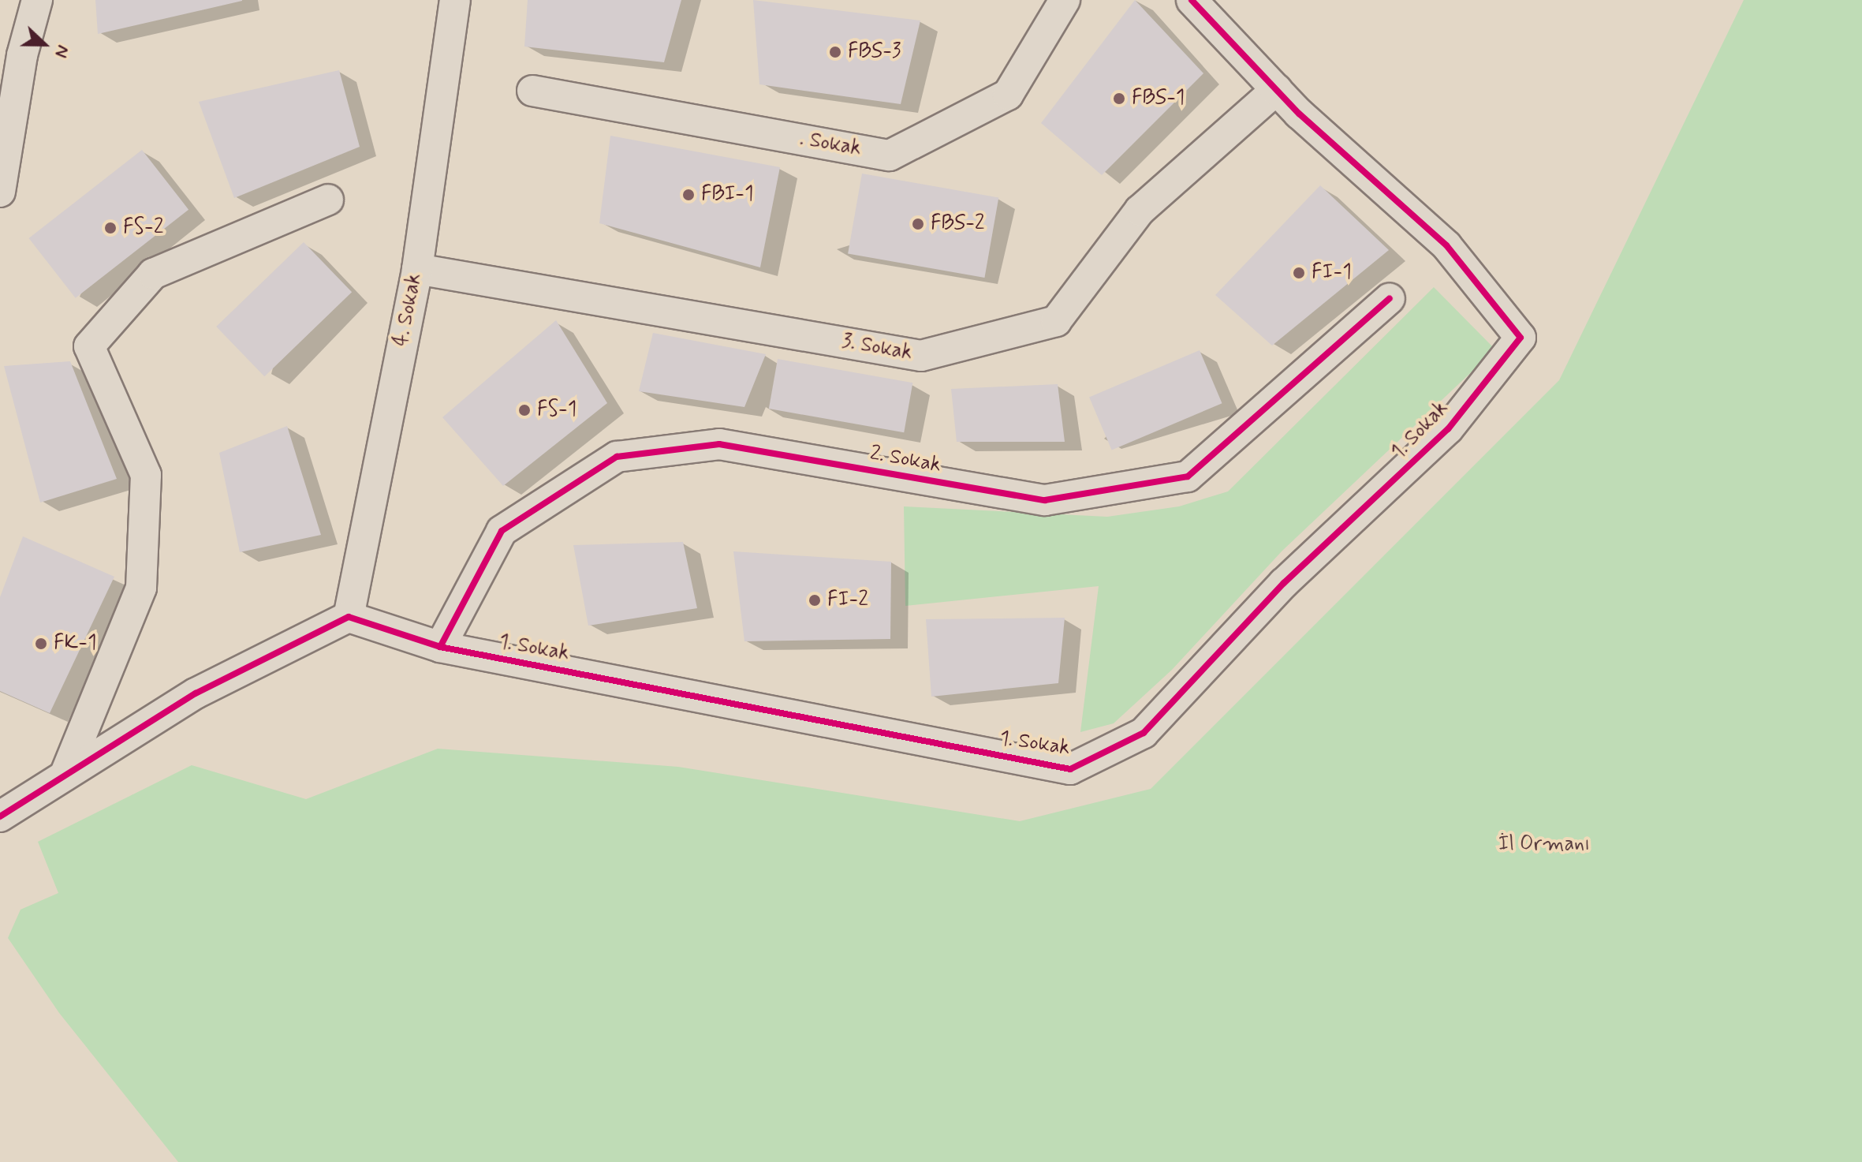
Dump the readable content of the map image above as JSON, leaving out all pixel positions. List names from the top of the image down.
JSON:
{
  "streets": {
    "street": [
      ". Sokak",
      "4. Sokak",
      "3. Sokak",
      "1. Sokak",
      "2. Sokak"
    ]
  },
  "crossings": [
    ["4. Sokak", "3. Sokak"],
    ["4. Sokak", "1. Sokak"],
    ["3. Sokak", "1. Sokak"],
    ["1. Sokak", "2. Sokak"]
  ],
  "parks": ["İl Ormanı"],
  "places": [
    "FBS-3",
    "FBS-1",
    "FBI-1",
    "FBS-2",
    "FS-2",
    "FI-1",
    "FS-1",
    "FI-2",
    "FK-1"
  ],
  "north": "right"
}
